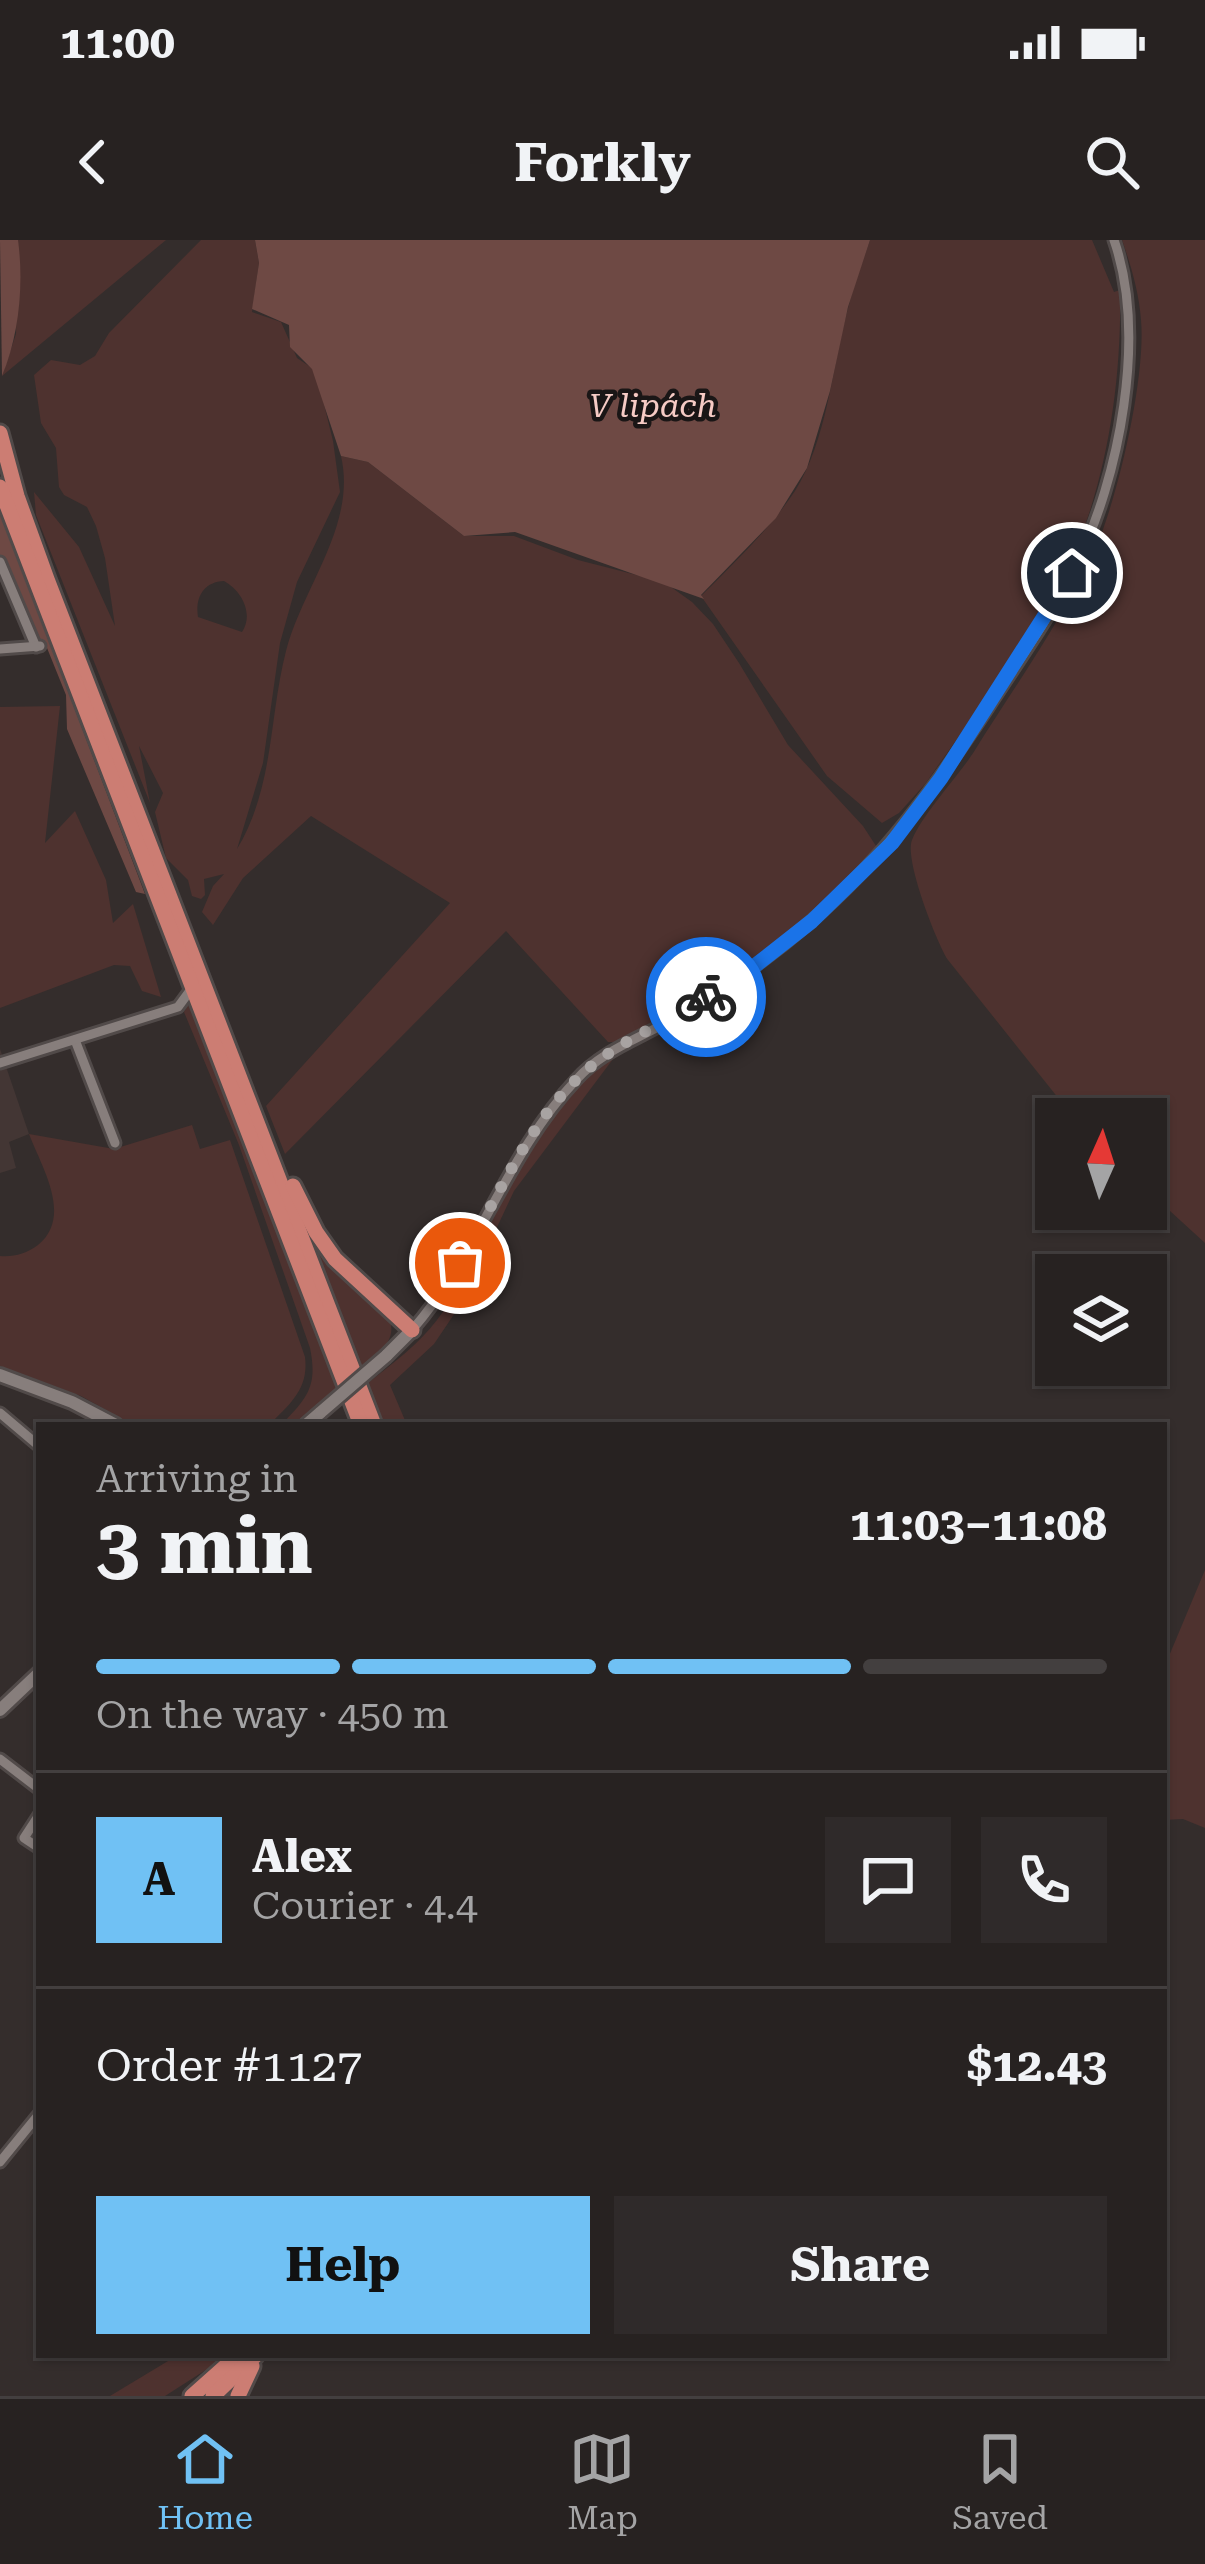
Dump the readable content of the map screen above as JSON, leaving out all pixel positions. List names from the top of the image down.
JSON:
{
  "parks": ["V lipách"],
  "north": "top",
  "page": {
    "status": "11:00",
    "header": "Forkly",
    "heading": ["3 min", "Arriving in", "11:03–11:08"],
    "panel": [
      "Alex",
      "Courier · 4.4",
      "Order #1127",
      "$12.43"
    ],
    "bar": "On the way · 450 m",
    "round": "A",
    "buttons": ["Help", "Share"],
    "tabs": ["Home", "Map", "Saved"]
  }
}
